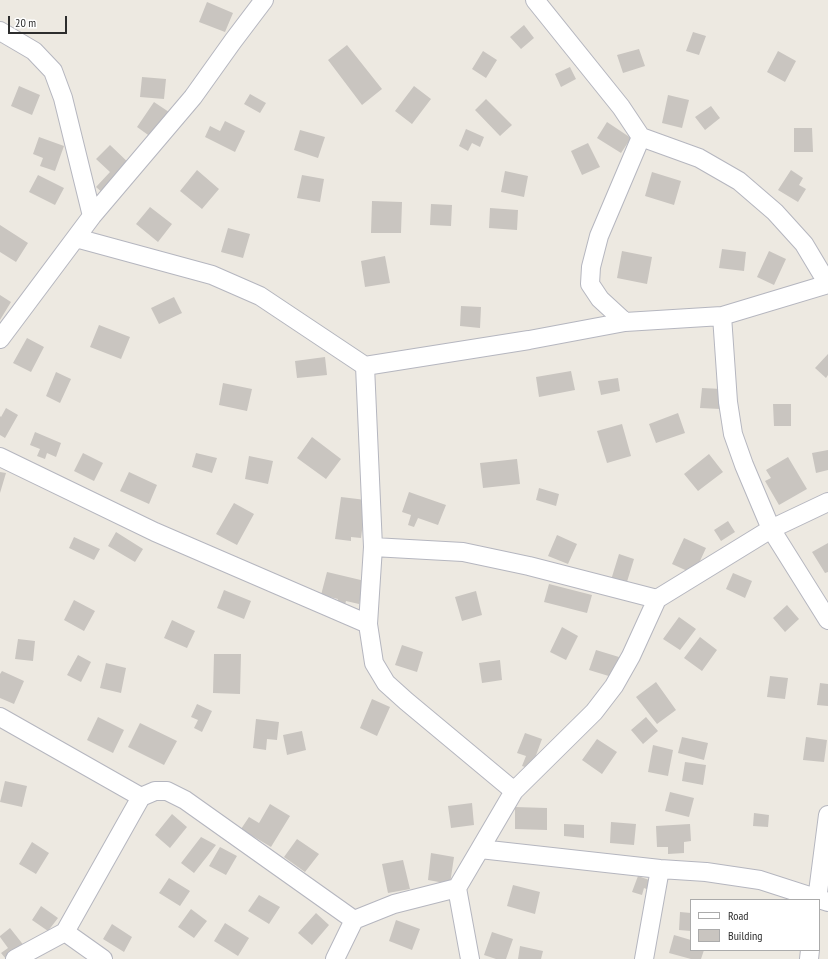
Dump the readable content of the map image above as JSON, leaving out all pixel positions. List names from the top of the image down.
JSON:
{
  "legend": ["Road", "Building"],
  "scale_bar": "20 m"
}
